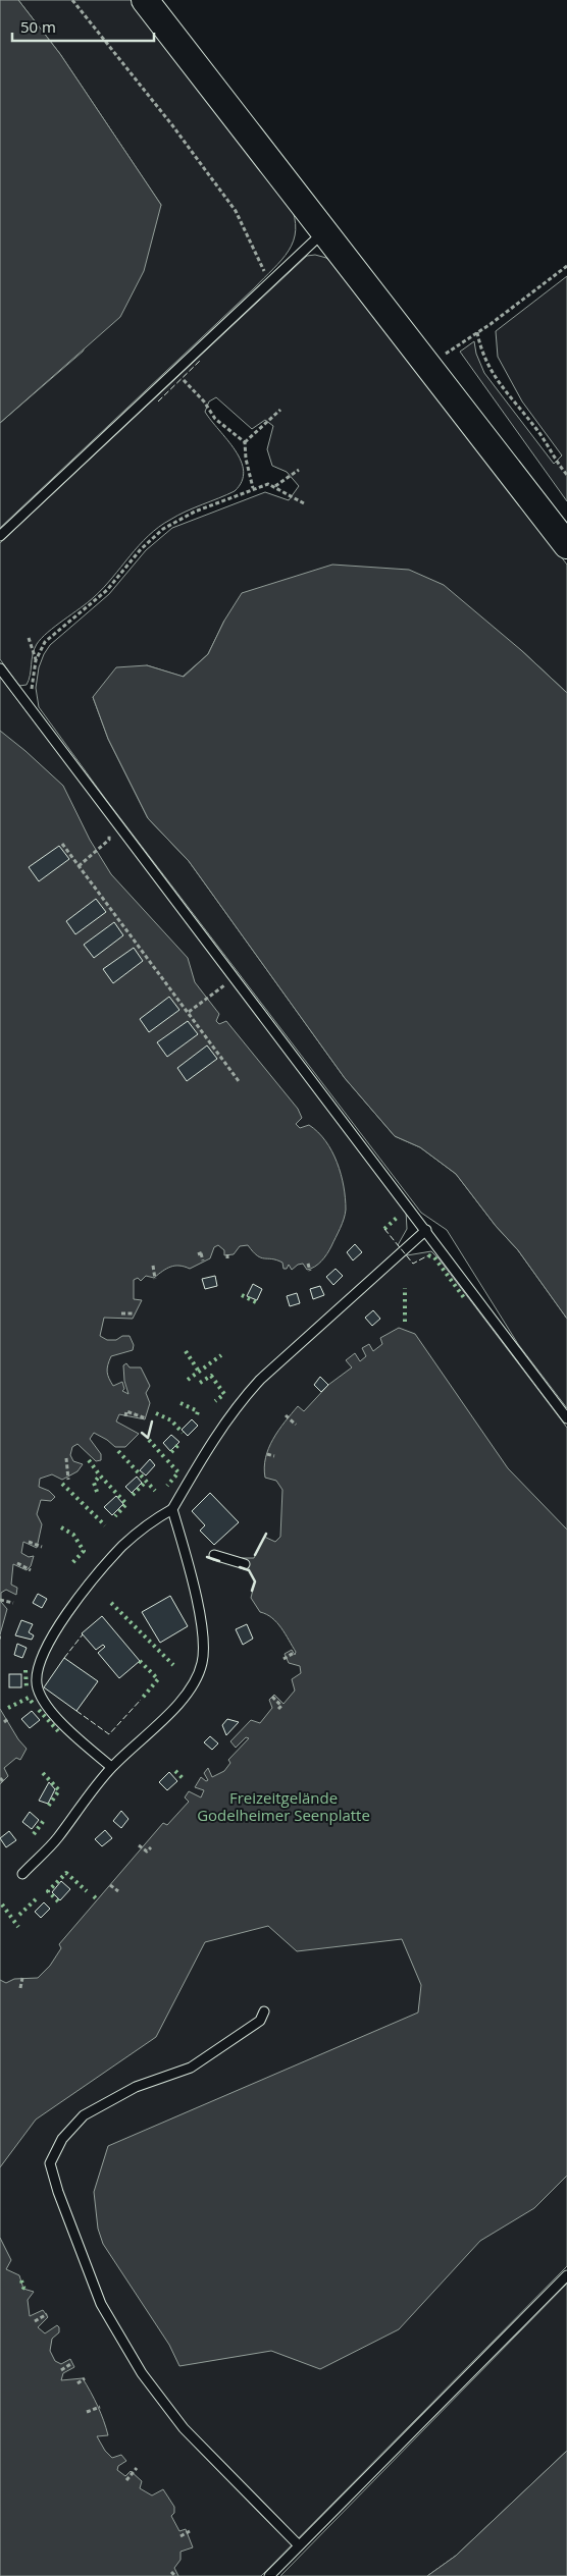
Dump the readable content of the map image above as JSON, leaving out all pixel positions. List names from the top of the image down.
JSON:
{
  "parks": ["Freizeitgelände Godelheimer Seenplatte"],
  "scale_bar": "50 m"
}
